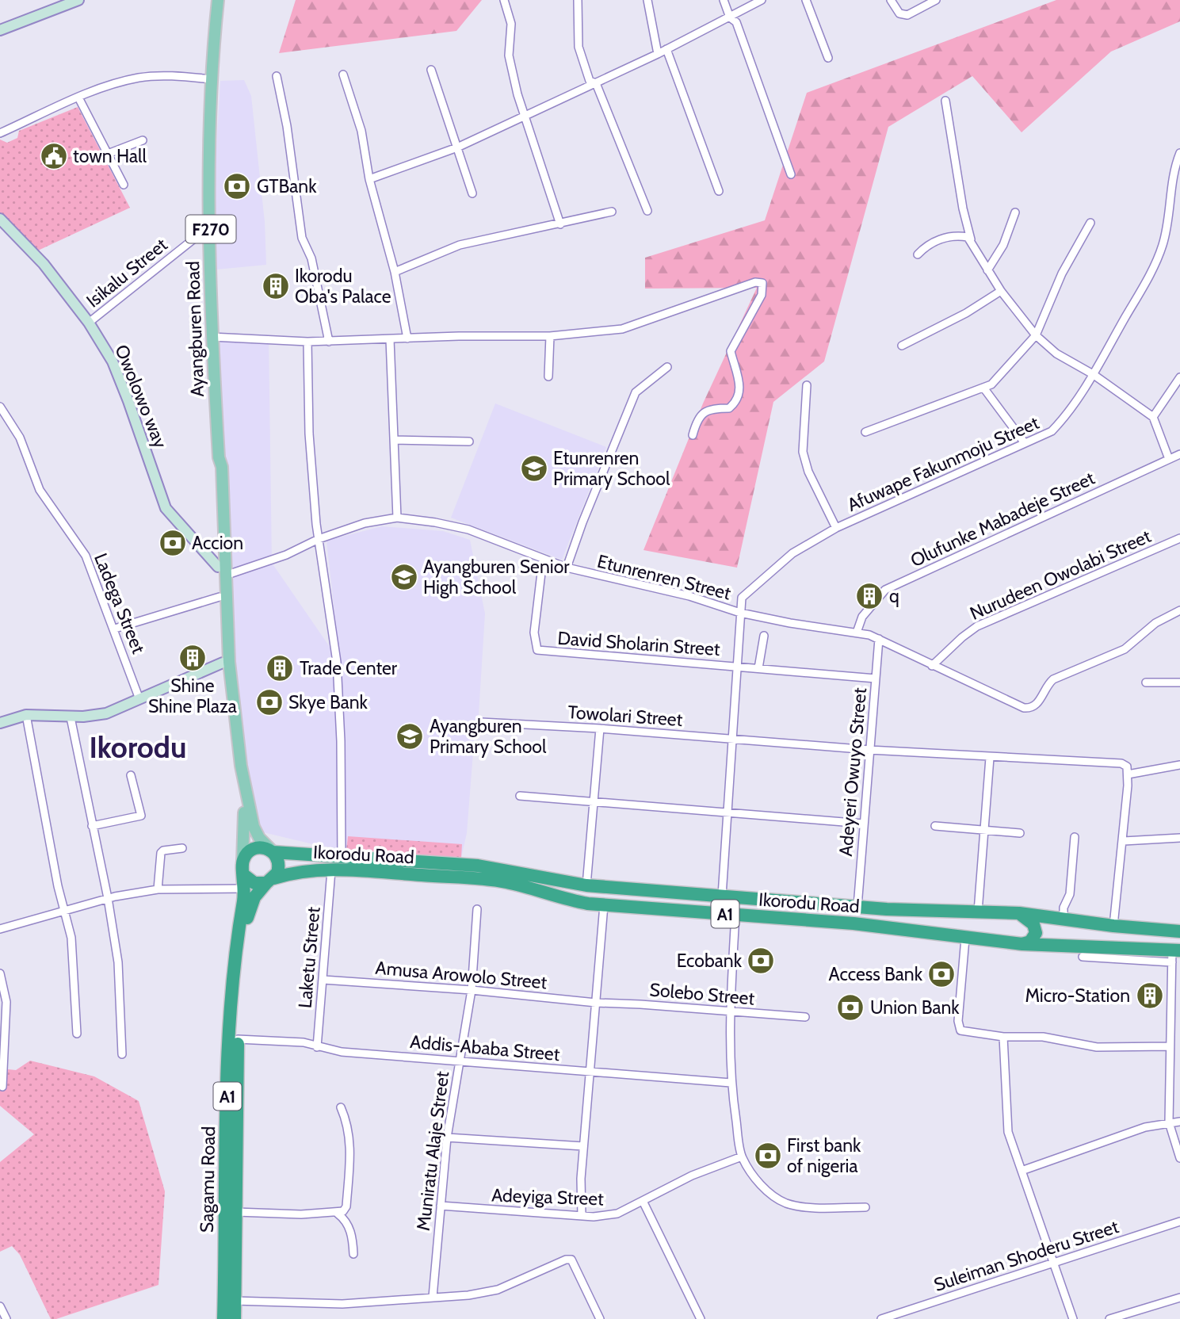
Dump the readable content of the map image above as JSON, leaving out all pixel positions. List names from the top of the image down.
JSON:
{
  "streets": {
    "highway": ["Ikorodu Road", "A1", "Sagamu Road"],
    "main road": ["F270", "Ayangburen Road"],
    "street": [
      "Isikalu Street",
      "Owolowo way",
      "Afuwape Fakunmoju Street",
      "Olufunke Mabadeje Street",
      "Nurudeen Owolabi Street",
      "Etunrenren Street",
      "Ladega Street",
      "David Sholarin Street",
      "Towolari Street",
      "Adeyeri Owuyo Street",
      "Laketu Street",
      "Amusa Arowolo Street",
      "Solebo Street",
      "Addis-Ababa Street",
      "Muniratu Alaje Street",
      "Adeyiga Street",
      "Suleiman Shoderu Street"
    ]
  },
  "crossings": [
    ["F270", "Ayangburen Road"],
    ["F270", "Ikorodu Road"],
    ["F270", "Sagamu Road"],
    ["Isikalu Street", "Ayangburen Road"],
    ["Isikalu Street", "Owolowo way"],
    ["Ayangburen Road", "Owolowo way"],
    ["Ayangburen Road", "Etunrenren Street"],
    ["Owolowo way", "Etunrenren Street"],
    ["Afuwape Fakunmoju Street", "Etunrenren Street"],
    ["Olufunke Mabadeje Street", "Etunrenren Street"],
    ["Nurudeen Owolabi Street", "Etunrenren Street"],
    ["Etunrenren Street", "David Sholarin Street"],
    ["Etunrenren Street", "Adeyeri Owuyo Street"],
    ["David Sholarin Street", "Adeyeri Owuyo Street"],
    ["Towolari Street", "Adeyeri Owuyo Street"],
    ["Adeyeri Owuyo Street", "Ikorodu Road"],
    ["Ikorodu Road", "Laketu Street"],
    ["Ikorodu Road", "Sagamu Road"],
    ["Laketu Street", "Amusa Arowolo Street"],
    ["Laketu Street", "Addis-Ababa Street"],
    ["Amusa Arowolo Street", "Solebo Street"],
    ["Amusa Arowolo Street", "Muniratu Alaje Street"],
    ["Addis-Ababa Street", "Muniratu Alaje Street"],
    ["Addis-Ababa Street", "Sagamu Road"],
    ["Muniratu Alaje Street", "Adeyiga Street"]
  ],
  "districts": ["Ikorodu"],
  "places": {
    "public building": ["town Hall"],
    "bank": [
      "GTBank",
      "Accion",
      "Skye Bank",
      "Ecobank",
      "Access Bank",
      "Union Bank",
      "First bank of nigeria"
    ],
    "building": [
      "Ikorodu Oba's Palace",
      "q",
      "Shine Shine Plaza",
      "Trade Center",
      "Micro-Station"
    ],
    "school or university": ["Etunrenren Primary School", "Ayangburen Senior High School", "Ayangburen Primary School"]
  }
}
